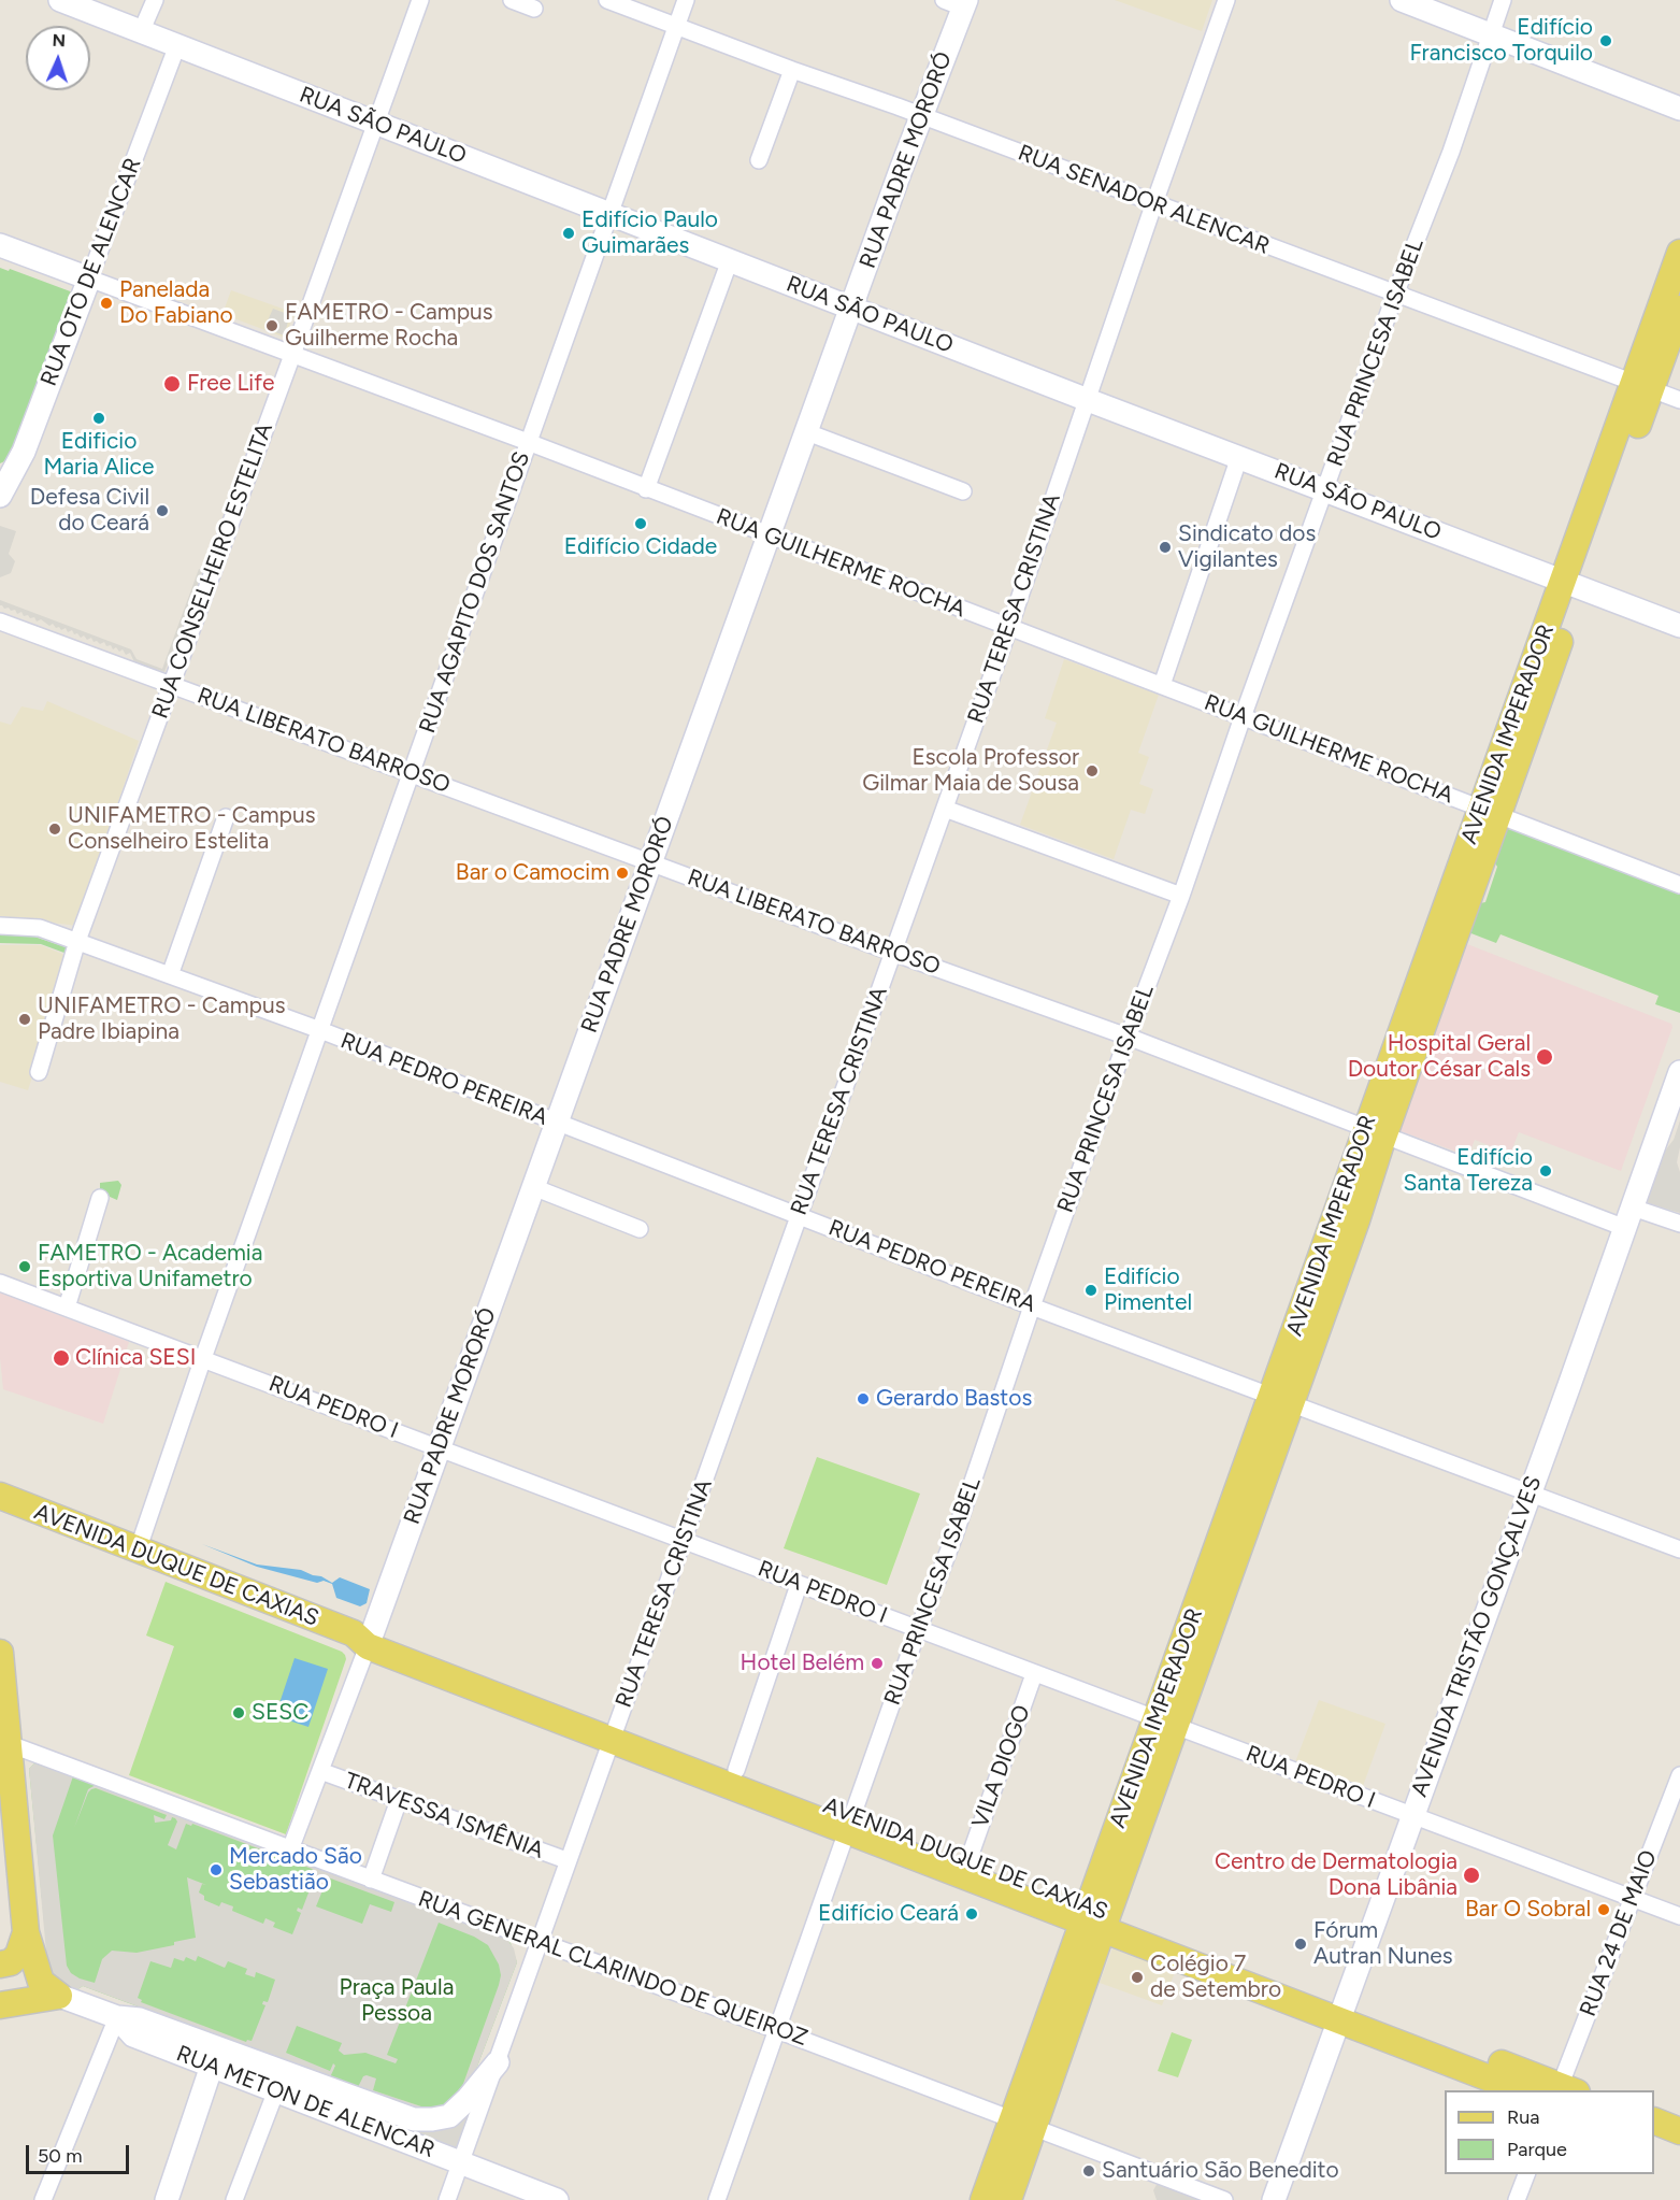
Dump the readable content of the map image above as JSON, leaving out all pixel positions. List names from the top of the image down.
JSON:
{
  "streets": {
    "main road": ["AVENIDA IMPERADOR", "AVENIDA DUQUE DE CAXIAS"],
    "street": [
      "RUA SÃO PAULO",
      "RUA PADRE MORORÓ",
      "RUA SENADOR ALENCAR",
      "RUA OTO DE ALENCAR",
      "RUA PRINCESA ISABEL",
      "RUA GUILHERME ROCHA",
      "RUA CONSELHEIRO ESTELITA",
      "RUA AGAPITO DOS SANTOS",
      "RUA TERESA CRISTINA",
      "RUA LIBERATO BARROSO",
      "RUA PEDRO PEREIRA",
      "RUA PEDRO I",
      "AVENIDA TRISTÃO GONÇALVES",
      "VILA DIOGO",
      "TRAVESSA ISMÊNIA",
      "RUA 24 DE MAIO",
      "RUA GENERAL CLARINDO DE QUEIROZ",
      "RUA METON DE ALENCAR"
    ]
  },
  "crossings": [
    ["RUA SÃO PAULO", "RUA PADRE MORORÓ"],
    ["RUA SÃO PAULO", "RUA OTO DE ALENCAR"],
    ["RUA SÃO PAULO", "RUA PRINCESA ISABEL"],
    ["RUA SÃO PAULO", "RUA CONSELHEIRO ESTELITA"],
    ["RUA SÃO PAULO", "RUA AGAPITO DOS SANTOS"],
    ["RUA SÃO PAULO", "RUA TERESA CRISTINA"],
    ["RUA SÃO PAULO", "AVENIDA IMPERADOR"],
    ["RUA PADRE MORORÓ", "RUA SENADOR ALENCAR"],
    ["RUA PADRE MORORÓ", "RUA GUILHERME ROCHA"],
    ["RUA PADRE MORORÓ", "RUA LIBERATO BARROSO"],
    ["RUA PADRE MORORÓ", "RUA PEDRO PEREIRA"],
    ["RUA PADRE MORORÓ", "RUA PEDRO I"],
    ["RUA PADRE MORORÓ", "AVENIDA DUQUE DE CAXIAS"],
    ["RUA PADRE MORORÓ", "TRAVESSA ISMÊNIA"],
    ["RUA PADRE MORORÓ", "RUA GENERAL CLARINDO DE QUEIROZ"],
    ["RUA SENADOR ALENCAR", "RUA PRINCESA ISABEL"],
    ["RUA SENADOR ALENCAR", "RUA AGAPITO DOS SANTOS"],
    ["RUA SENADOR ALENCAR", "RUA TERESA CRISTINA"],
    ["RUA SENADOR ALENCAR", "AVENIDA IMPERADOR"],
    ["RUA OTO DE ALENCAR", "RUA GUILHERME ROCHA"],
    ["RUA PRINCESA ISABEL", "RUA GUILHERME ROCHA"],
    ["RUA PRINCESA ISABEL", "RUA LIBERATO BARROSO"],
    ["RUA PRINCESA ISABEL", "RUA PEDRO PEREIRA"],
    ["RUA PRINCESA ISABEL", "RUA PEDRO I"],
    ["RUA PRINCESA ISABEL", "AVENIDA DUQUE DE CAXIAS"],
    ["RUA PRINCESA ISABEL", "RUA GENERAL CLARINDO DE QUEIROZ"],
    ["RUA GUILHERME ROCHA", "RUA CONSELHEIRO ESTELITA"],
    ["RUA GUILHERME ROCHA", "RUA AGAPITO DOS SANTOS"],
    ["RUA GUILHERME ROCHA", "RUA TERESA CRISTINA"],
    ["RUA GUILHERME ROCHA", "AVENIDA IMPERADOR"],
    ["RUA CONSELHEIRO ESTELITA", "RUA LIBERATO BARROSO"],
    ["RUA CONSELHEIRO ESTELITA", "RUA PEDRO PEREIRA"],
    ["RUA AGAPITO DOS SANTOS", "RUA LIBERATO BARROSO"],
    ["RUA AGAPITO DOS SANTOS", "RUA PEDRO PEREIRA"],
    ["RUA AGAPITO DOS SANTOS", "RUA PEDRO I"],
    ["RUA AGAPITO DOS SANTOS", "AVENIDA DUQUE DE CAXIAS"],
    ["RUA TERESA CRISTINA", "RUA LIBERATO BARROSO"],
    ["RUA TERESA CRISTINA", "RUA PEDRO PEREIRA"],
    ["RUA TERESA CRISTINA", "RUA PEDRO I"],
    ["RUA TERESA CRISTINA", "AVENIDA DUQUE DE CAXIAS"],
    ["RUA TERESA CRISTINA", "TRAVESSA ISMÊNIA"],
    ["RUA TERESA CRISTINA", "RUA GENERAL CLARINDO DE QUEIROZ"],
    ["RUA TERESA CRISTINA", "RUA METON DE ALENCAR"],
    ["AVENIDA IMPERADOR", "RUA LIBERATO BARROSO"],
    ["AVENIDA IMPERADOR", "RUA PEDRO PEREIRA"],
    ["AVENIDA IMPERADOR", "RUA PEDRO I"],
    ["AVENIDA IMPERADOR", "AVENIDA DUQUE DE CAXIAS"],
    ["AVENIDA IMPERADOR", "RUA GENERAL CLARINDO DE QUEIROZ"],
    ["RUA LIBERATO BARROSO", "AVENIDA TRISTÃO GONÇALVES"],
    ["RUA PEDRO PEREIRA", "AVENIDA TRISTÃO GONÇALVES"],
    ["RUA PEDRO I", "AVENIDA TRISTÃO GONÇALVES"],
    ["RUA PEDRO I", "VILA DIOGO"],
    ["RUA PEDRO I", "RUA 24 DE MAIO"],
    ["AVENIDA DUQUE DE CAXIAS", "AVENIDA TRISTÃO GONÇALVES"],
    ["AVENIDA DUQUE DE CAXIAS", "VILA DIOGO"],
    ["AVENIDA DUQUE DE CAXIAS", "RUA 24 DE MAIO"]
  ],
  "parks": ["Praça Paula Pessoa"],
  "places": [
    "Edifício Francisco Torquilo",
    "Edifício Paulo Guimarães",
    "Panelada Do Fabiano",
    "FAMETRO - Campus Guilherme Rocha",
    "Free Life",
    "Edificio Maria Alice",
    "Defesa Civil do Ceará",
    "Edifício Cidade",
    "Sindicato dos Vigilantes",
    "Escola Professor Gilmar Maia de Sousa",
    "UNIFAMETRO - Campus Conselheiro Estelita",
    "Bar o Camocim",
    "UNIFAMETRO - Campus Padre Ibiapina",
    "Hospital Geral Doutor César Cals",
    "Edifício Santa Tereza",
    "FAMETRO - Academia Esportiva Unifametro",
    "Edifício Pimentel",
    "Clínica SESI",
    "Gerardo Bastos",
    "Hotel Belém",
    "SESC",
    "Mercado São Sebastião",
    "Centro de Dermatologia Dona Libânia",
    "Bar O Sobral",
    "Edifício Ceará",
    "Fórum Autran Nunes",
    "Colégio 7 de Setembro",
    "Santuário São Benedito"
  ],
  "legend": ["Rua", "Parque"],
  "scale_bar": "50 m",
  "north": "top"
}
